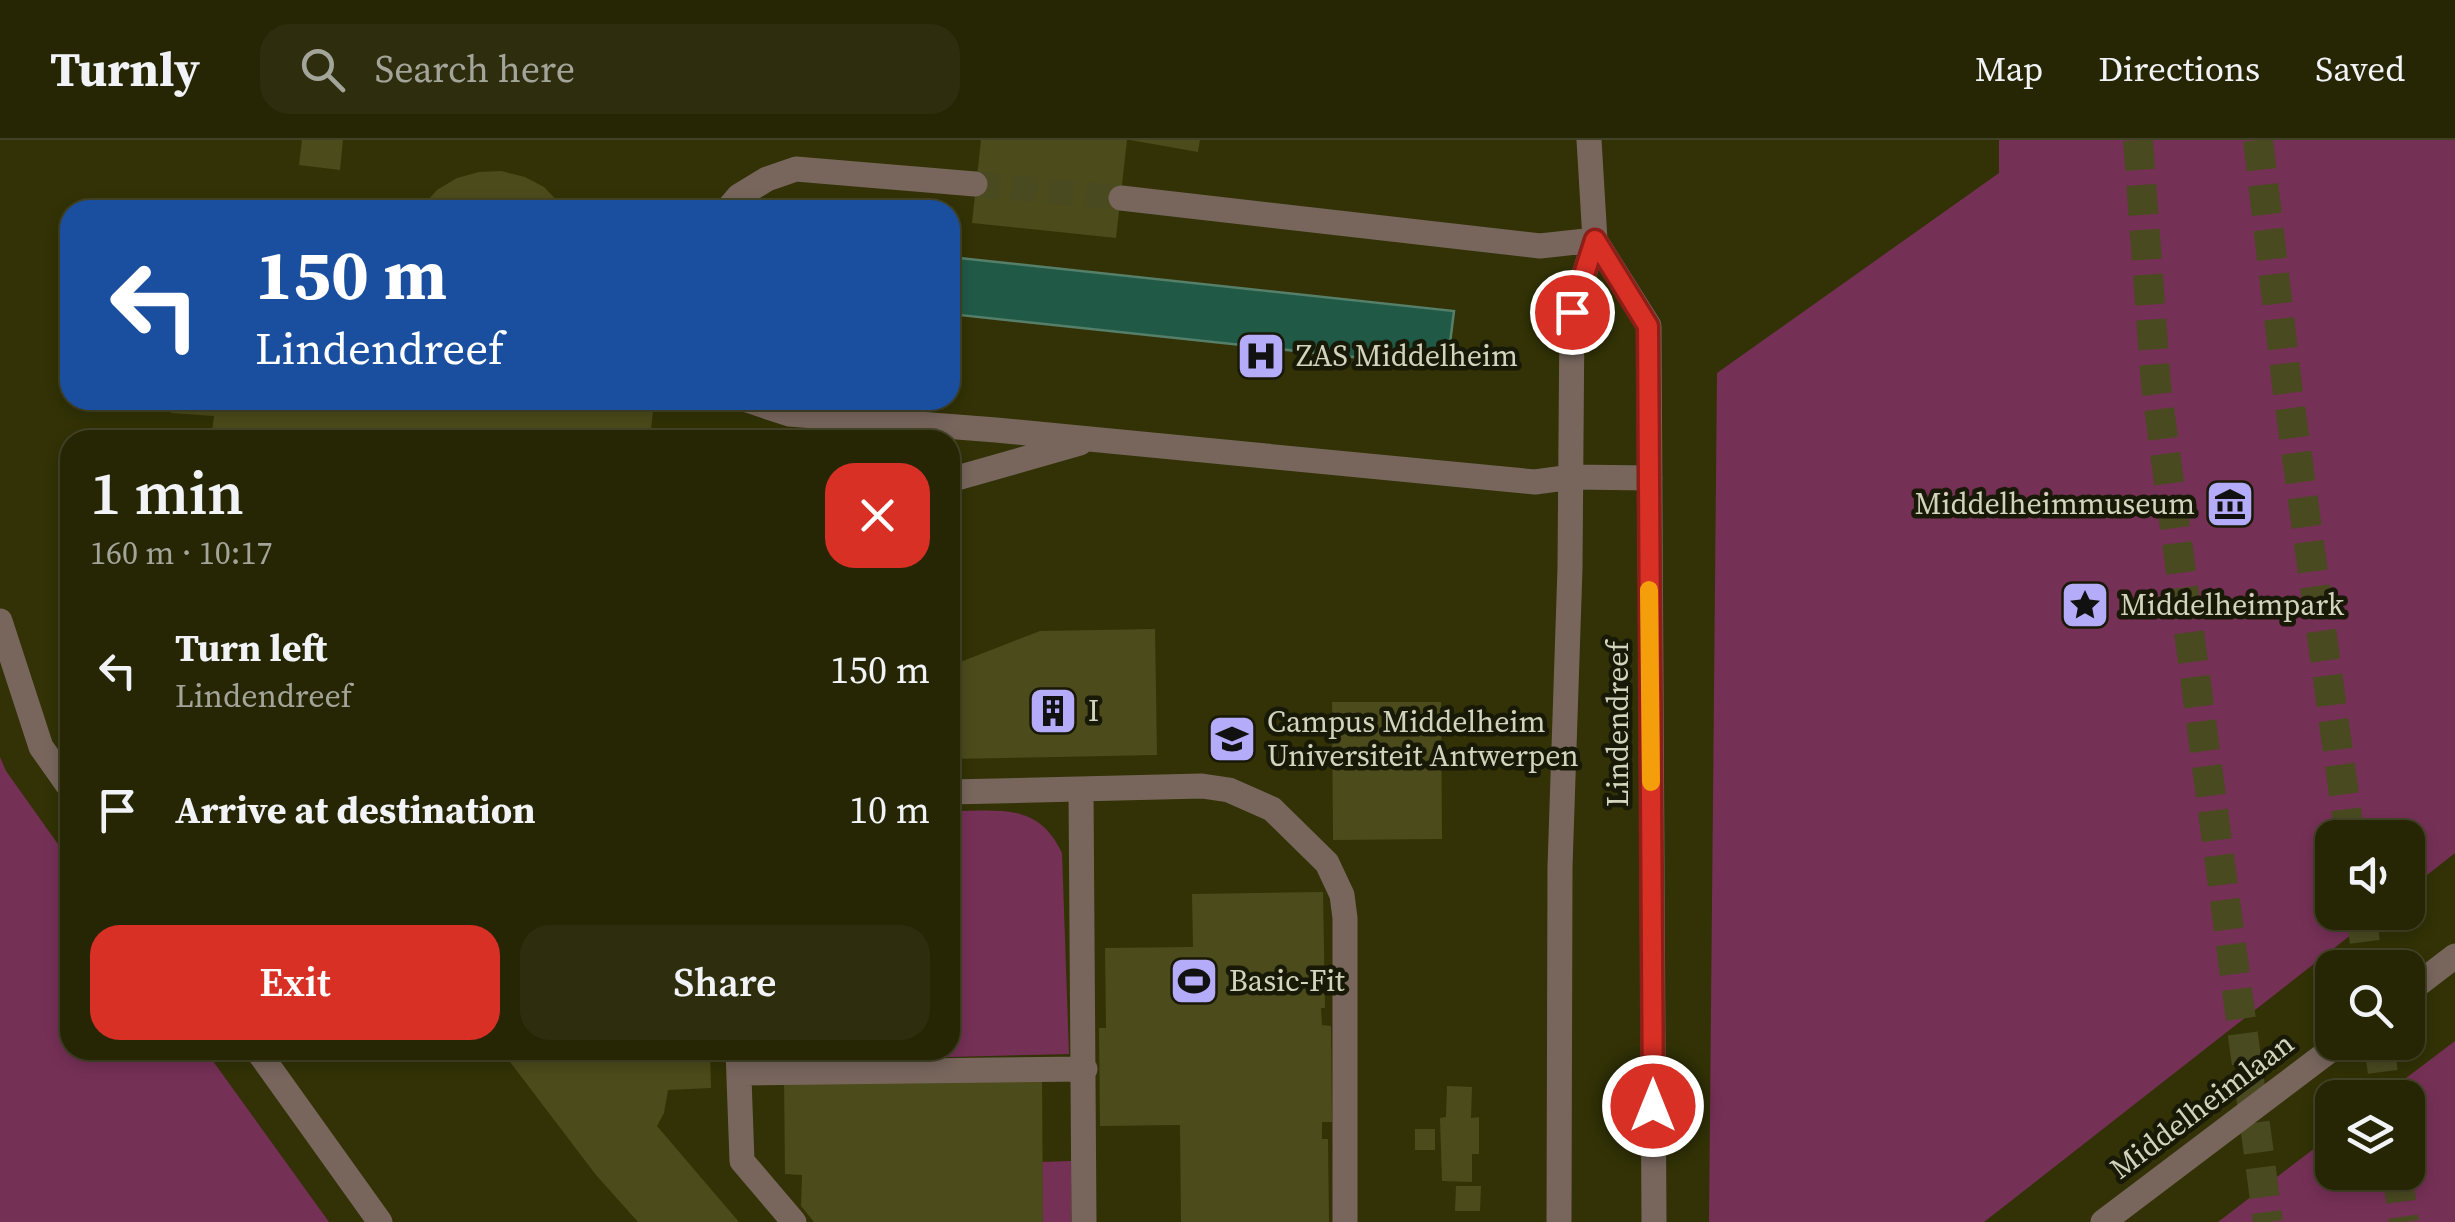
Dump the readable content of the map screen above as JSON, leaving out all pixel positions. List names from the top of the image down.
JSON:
{
  "streets": {
    "street": ["Lindendreef", "Middelheimlaan"]
  },
  "places": {
    "hospital": ["ZAS Middelheim"],
    "museum": ["Middelheimmuseum"],
    "place": ["Middelheimpark"],
    "building": ["I"],
    "school or university": ["Campus Middelheim Universiteit Antwerpen"],
    "sports": ["Basic-Fit"]
  },
  "page": {
    "header": "Turnly",
    "search": "Search here",
    "nav": ["Map", "Directions", "Saved"],
    "turn": ["150 m", "Lindendreef"],
    "heading": ["1 min", "160 m · 10:17"],
    "list": [
      {
        "name": "Turn left",
        "note": "Lindendreef",
        "value": "150 m"
      },
      {
        "name": "Arrive at destination",
        "value": "10 m"
      }
    ],
    "buttons": ["Exit", "Share"]
  }
}
